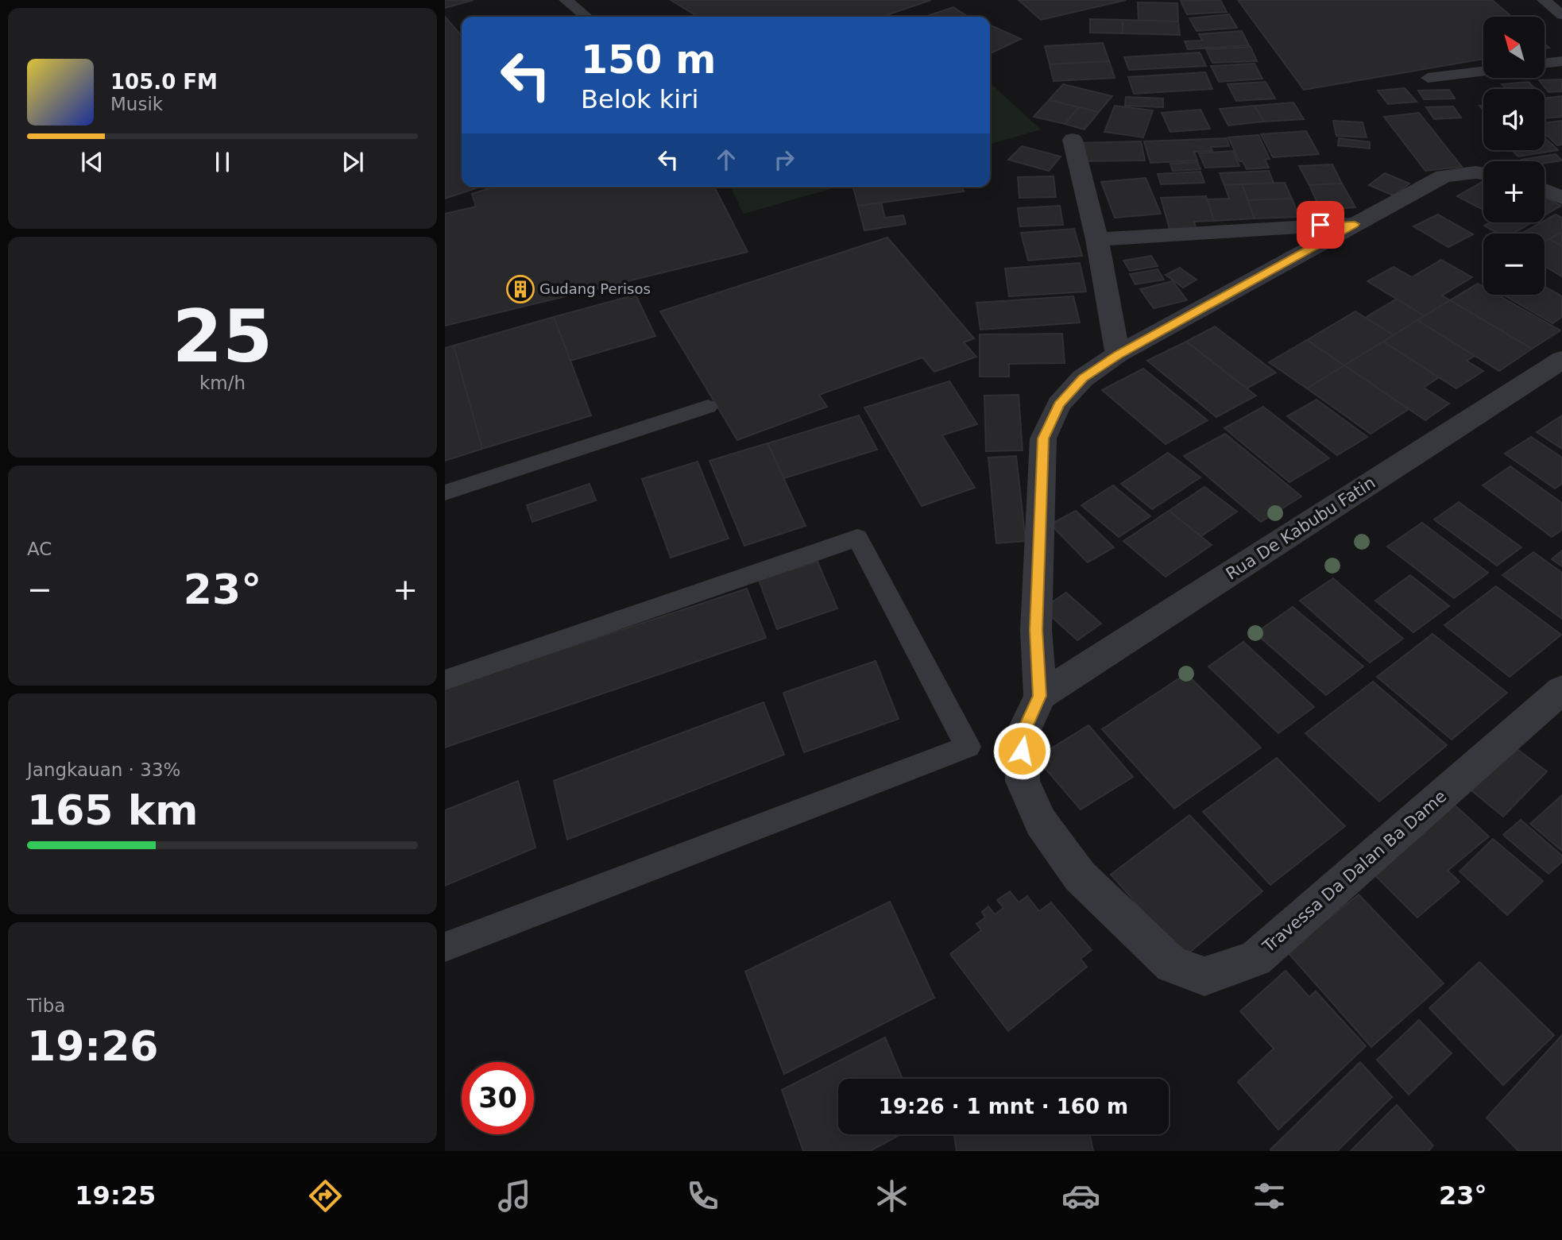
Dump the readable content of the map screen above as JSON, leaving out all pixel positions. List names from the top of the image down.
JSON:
{
  "streets": {
    "street": ["Rua De Kabubu Fatin", "Travessa Da Dalan Ba Dame"]
  },
  "crossings": [
    ["Rua De Kabubu Fatin", "Travessa Da Dalan Ba Dame"]
  ],
  "places": {
    "building": ["Gudang Perisos"]
  },
  "north": "top left",
  "page": {
    "map_buttons": ["+", "−"],
    "turn": ["150 m", "Belok kiri"],
    "song": ["105.0 FM", "Musik"],
    "tile": [
      ["25", "km/h"],
      "AC",
      ["Jangkauan · 33%", "165 km"],
      ["Tiba", "19:26"]
    ],
    "heat": ["−", "23°", "+"],
    "limit": "30",
    "trip": "19:26 · 1 mnt · 160 m",
    "tabs": ["19:25", "23°"]
  }
}
